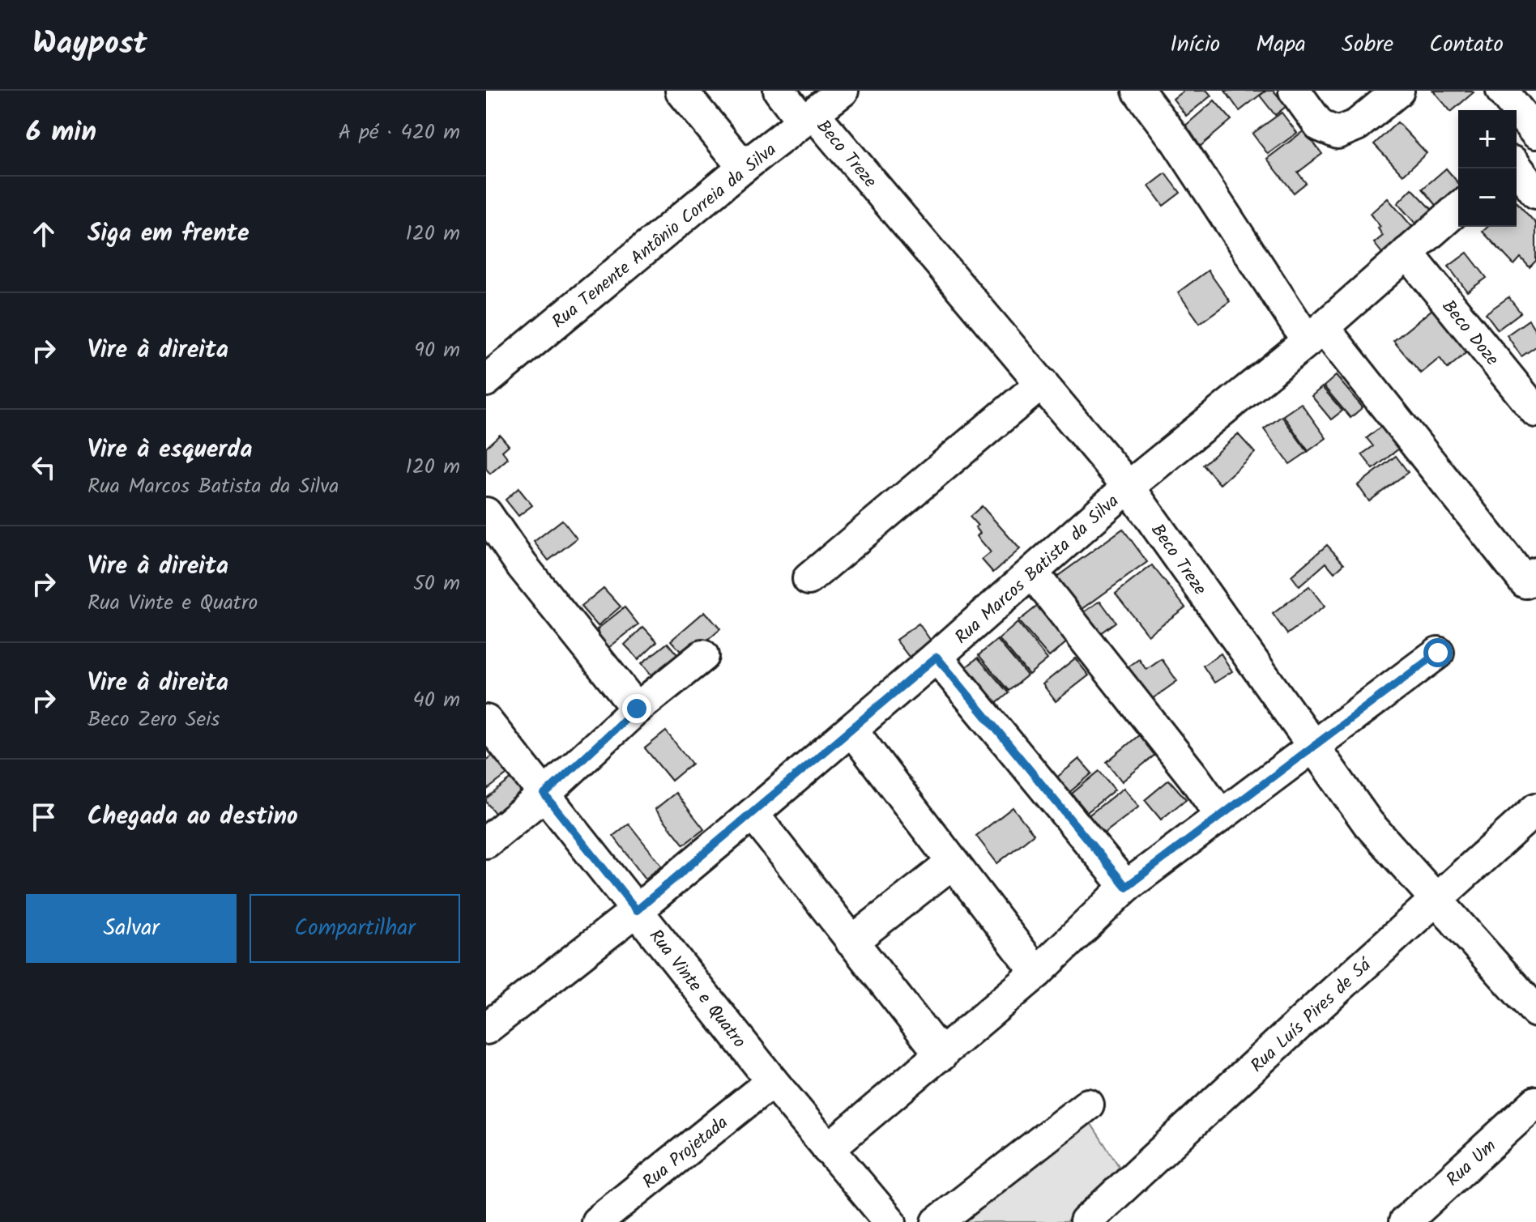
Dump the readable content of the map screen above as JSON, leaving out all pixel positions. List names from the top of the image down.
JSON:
{
  "streets": {
    "street": [
      "Beco Treze",
      "Rua Tenente Antônio Correia da Silva",
      "Beco Doze",
      "Rua Marcos Batista da Silva",
      "Rua Vinte e Quatro",
      "Rua Luís Pires de Sá",
      "Rua Projetada",
      "Rua Um"
    ]
  },
  "crossings": [
    ["Beco Treze", "Rua Tenente Antônio Correia da Silva"],
    ["Beco Treze", "Rua Marcos Batista da Silva"],
    ["Beco Treze", "Rua Luís Pires de Sá"],
    ["Beco Doze", "Rua Marcos Batista da Silva"],
    ["Rua Marcos Batista da Silva", "Rua Vinte e Quatro"],
    ["Rua Vinte e Quatro", "Rua Projetada"]
  ],
  "page": {
    "header": "Waypost",
    "nav": [
      "Início",
      "Mapa",
      "Sobre",
      "Contato"
    ],
    "heading": ["6 min", "A pé · 420 m"],
    "map_buttons": ["+", "−"],
    "list": [
      ["Siga em frente", "120 m"],
      ["Vire à direita", "90 m"],
      ["Vire à esquerda", "Rua Marcos Batista da Silva", "120 m"],
      ["Vire à direita", "Rua Vinte e Quatro", "50 m"],
      ["Vire à direita", "Beco Zero Seis", "40 m"],
      "Chegada ao destino"
    ],
    "buttons": ["Salvar", "Compartilhar"]
  }
}
